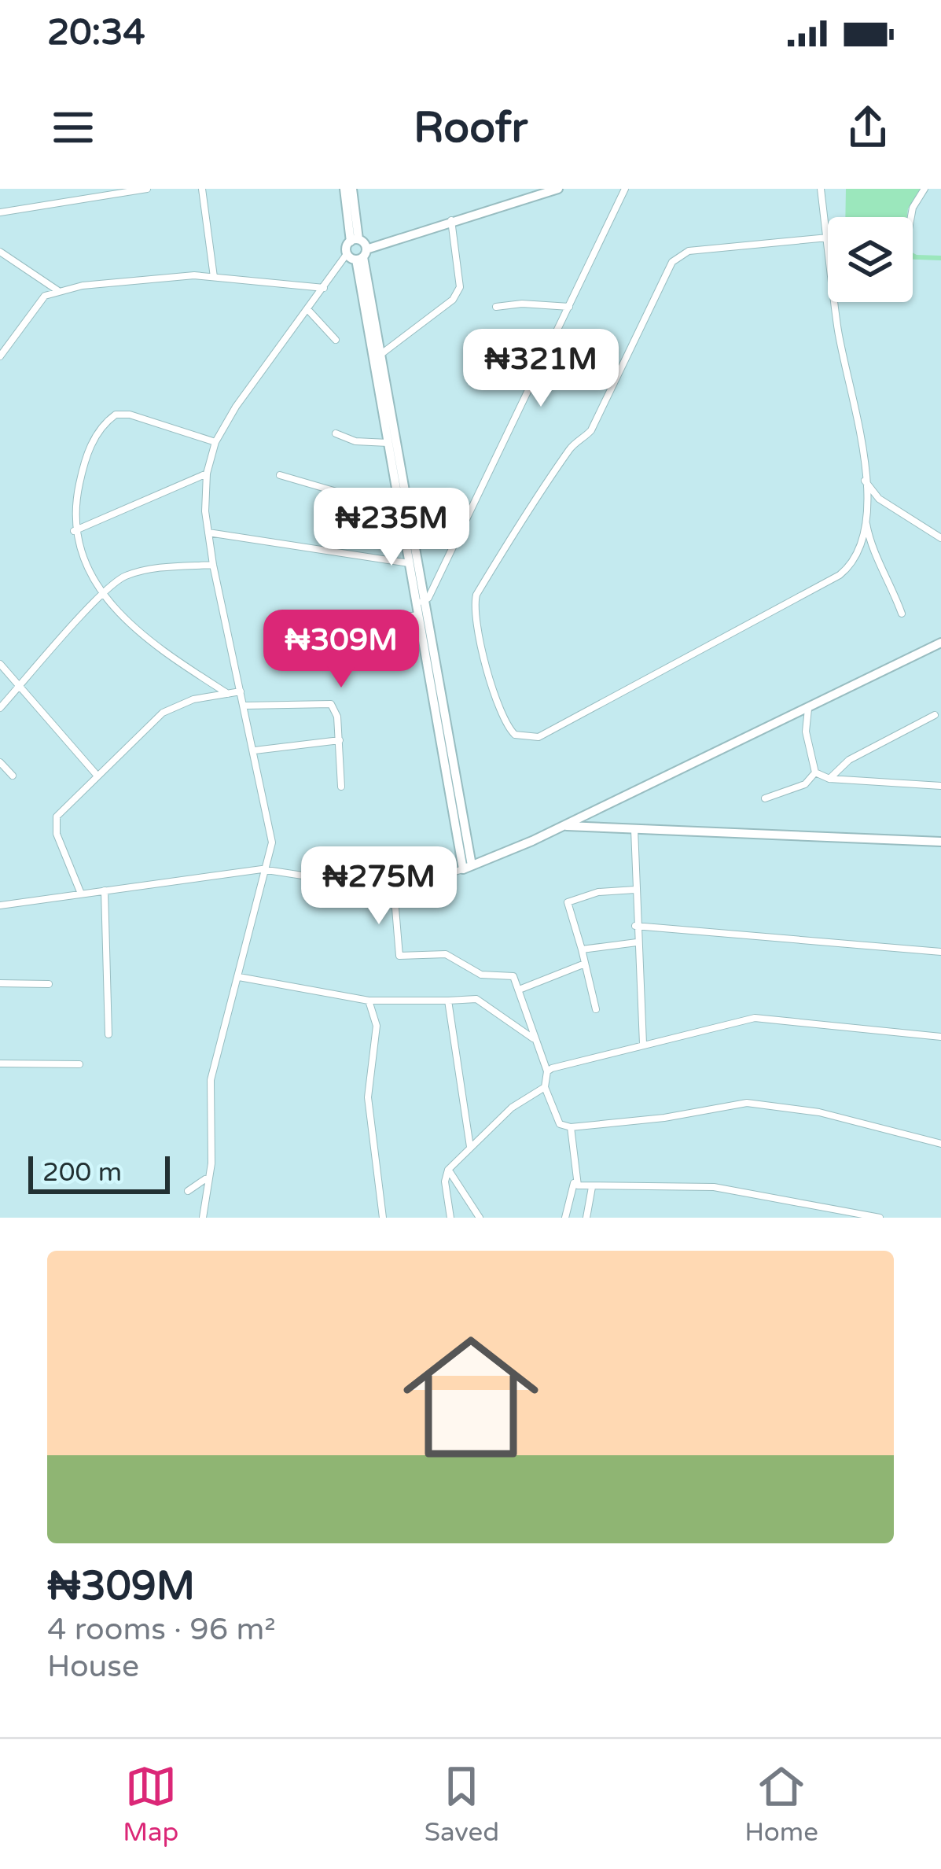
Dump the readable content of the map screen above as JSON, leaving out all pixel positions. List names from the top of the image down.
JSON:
{
  "scale_bar": "200 m",
  "page": {
    "status": "20:34",
    "header": "Roofr",
    "price": [
      "₦321M",
      "₦235M",
      "₦309M",
      "₦275M"
    ],
    "scale": "200 m",
    "list": [
      {
        "name": "₦309M",
        "note": "4 rooms · 96 m² · House"
      }
    ],
    "tabs": ["Map", "Saved", "Home"]
  }
}
